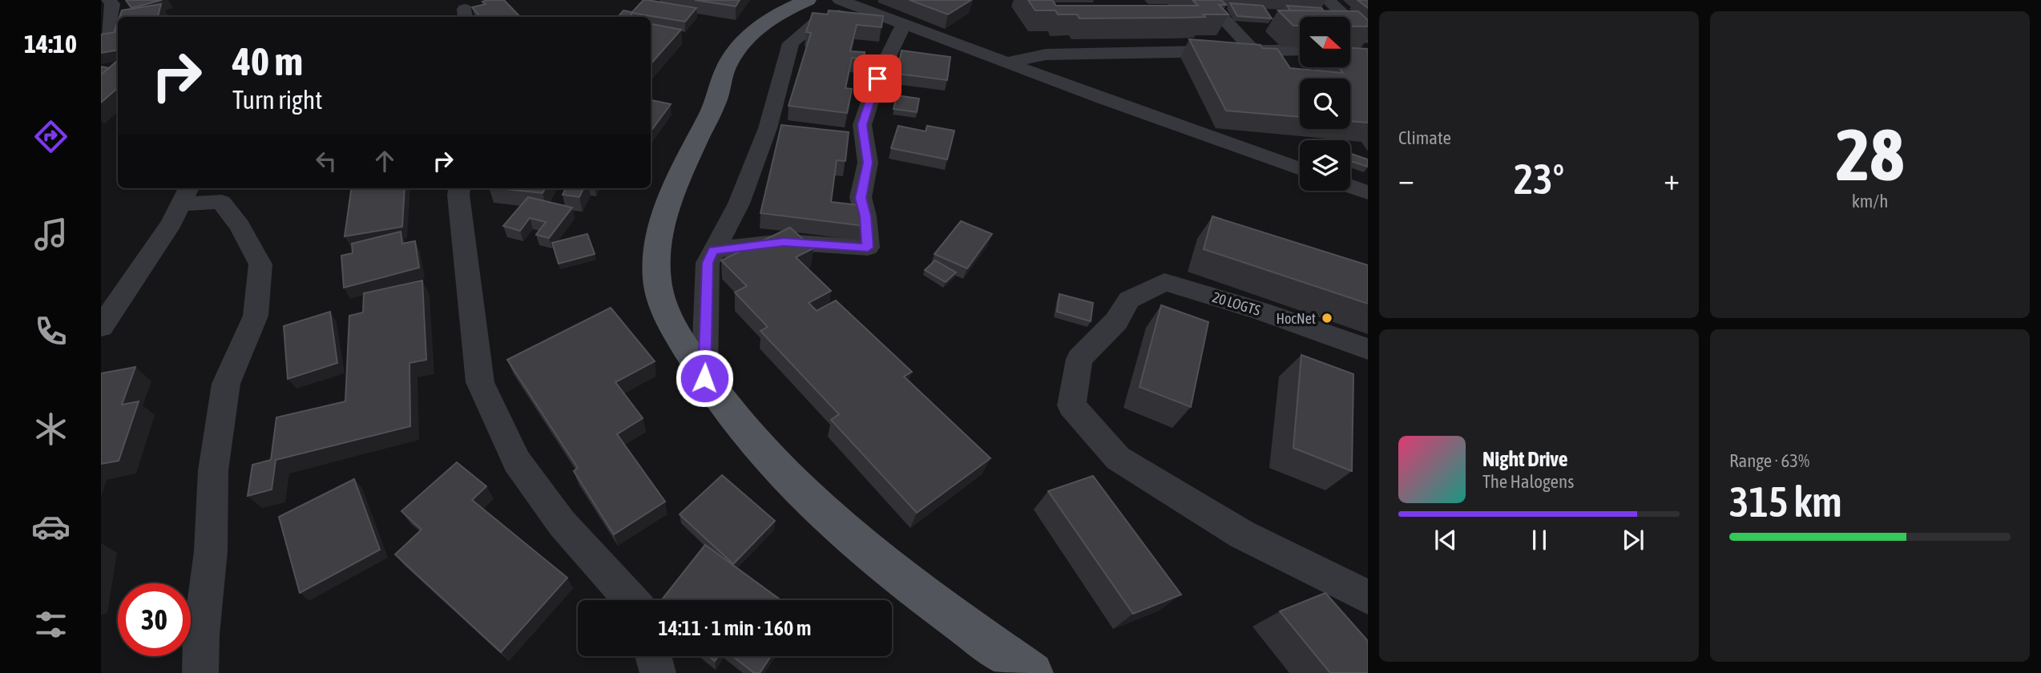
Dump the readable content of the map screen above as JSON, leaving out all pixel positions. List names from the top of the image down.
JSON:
{
  "streets": {
    "street": ["20 LOGTS"]
  },
  "places": ["HocNet"],
  "north": "right",
  "page": {
    "tabs": "14:10",
    "tile": [
      "Climate",
      ["28", "km/h"],
      ["Range · 63%", "315 km"]
    ],
    "turn": ["40 m", "Turn right"],
    "heat": ["−", "23°", "+"],
    "song": ["Night Drive", "The Halogens"],
    "limit": "30",
    "trip": "14:11 · 1 min · 160 m"
  }
}
